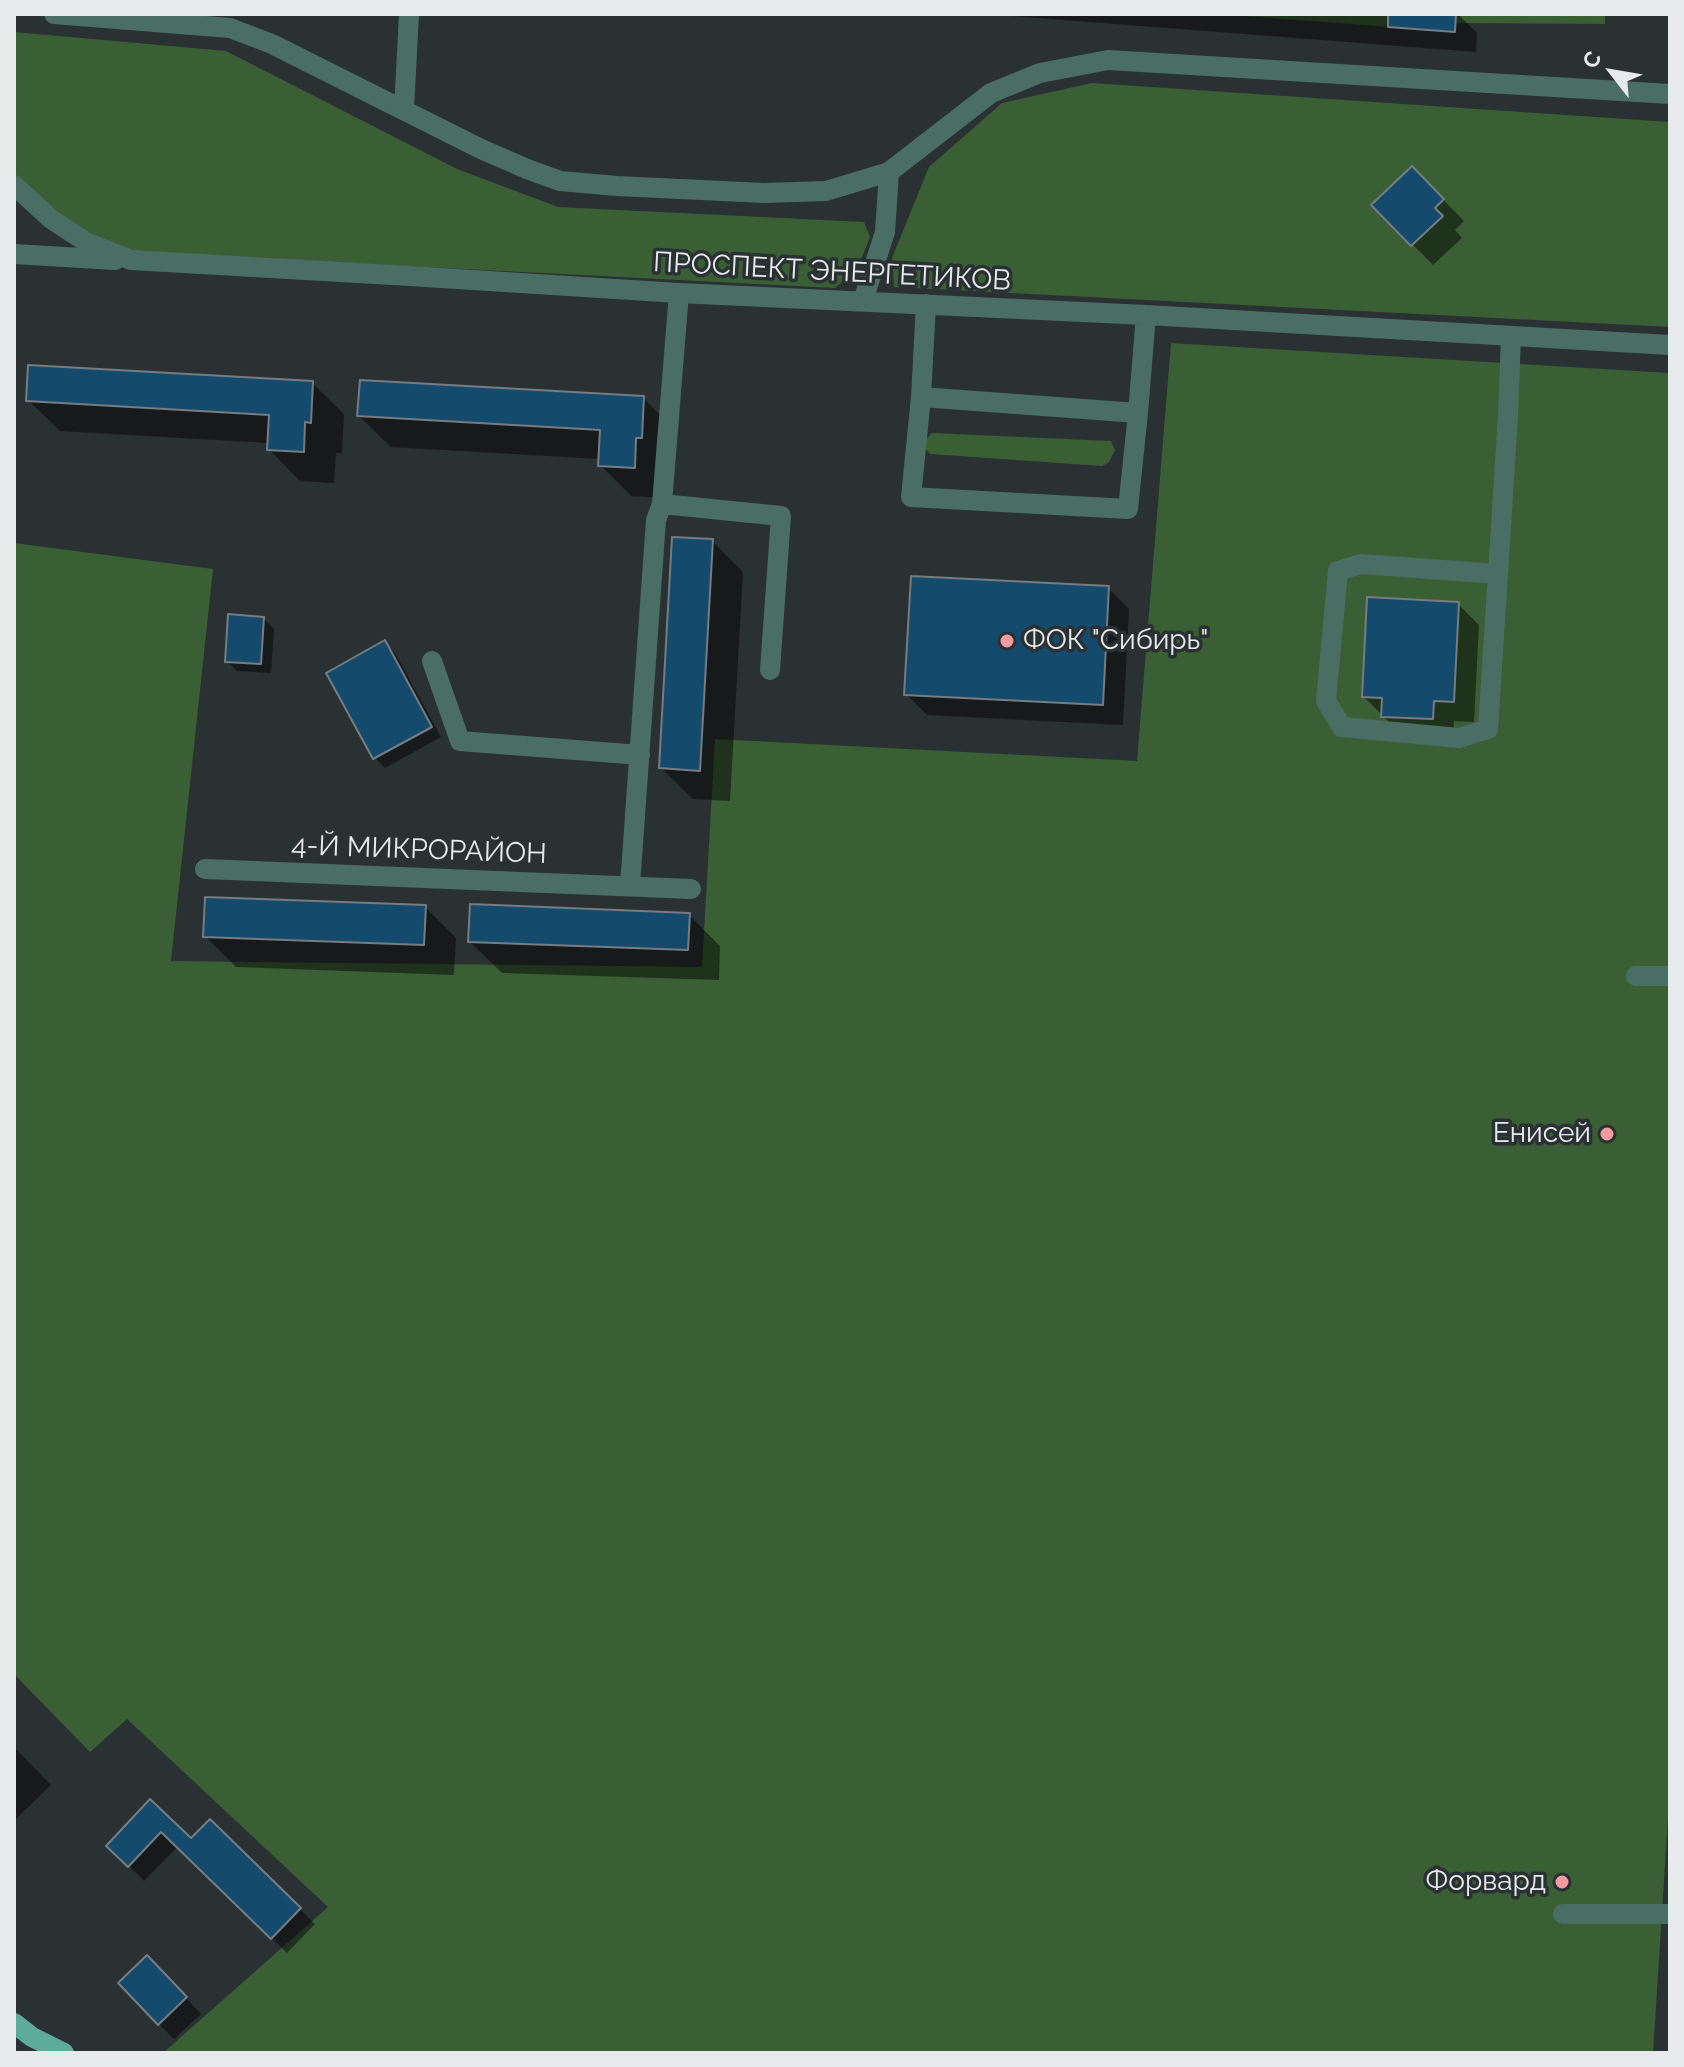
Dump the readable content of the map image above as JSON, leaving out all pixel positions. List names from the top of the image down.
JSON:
{
  "streets": {
    "street": ["ПРОСПЕКТ ЭНЕРГЕТИКОВ", "4-Й МИКРОРАЙОН"]
  },
  "places": ["ФОК \"Сибирь\"", "Енисей", "Форвард"],
  "north": "top left"
}
